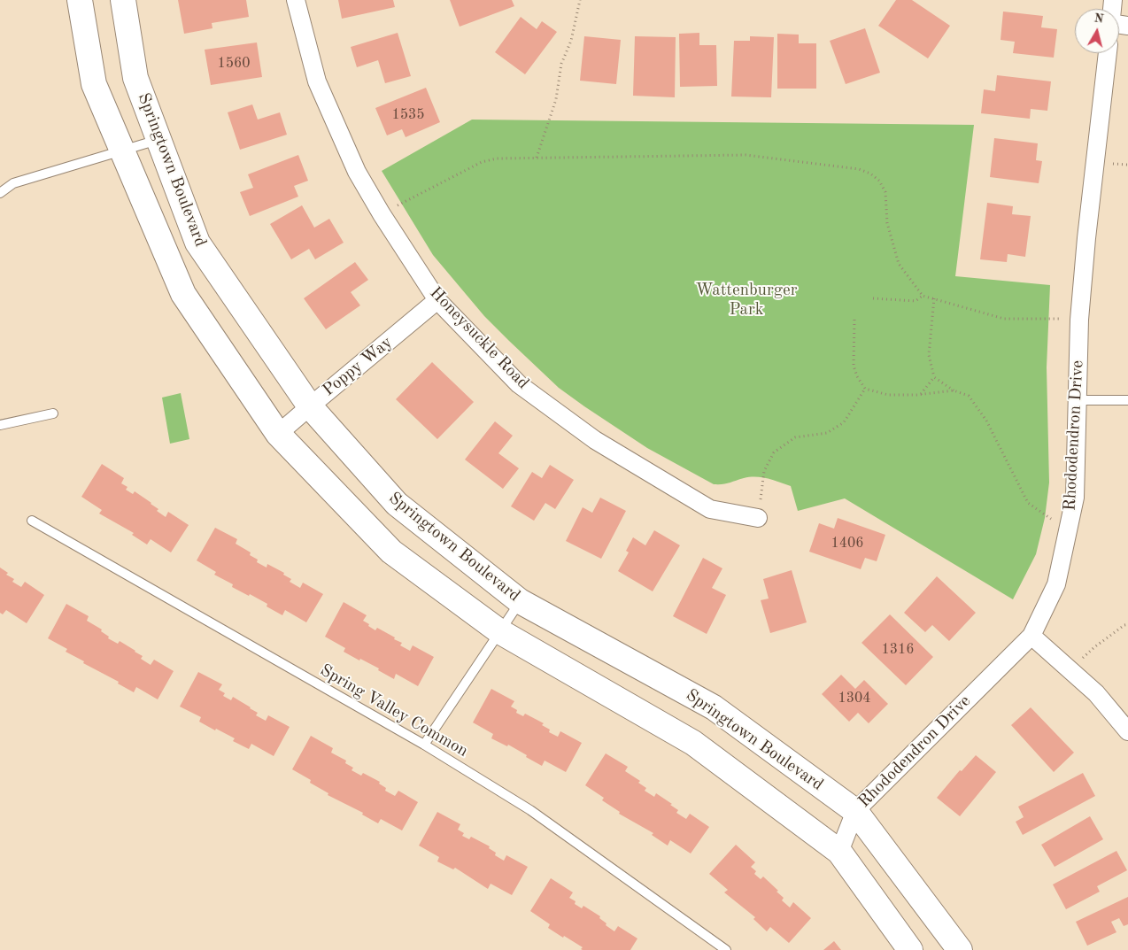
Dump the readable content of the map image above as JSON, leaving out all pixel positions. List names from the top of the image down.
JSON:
{
  "streets": {
    "street": [
      "Springtown Boulevard",
      "Honeysuckle Road",
      "Poppy Way",
      "Rhododendron Drive"
    ],
    "lane": ["Spring Valley Common"]
  },
  "crossings": [
    ["Springtown Boulevard", "Poppy Way"],
    ["Springtown Boulevard", "Rhododendron Drive"],
    ["Honeysuckle Road", "Poppy Way"]
  ],
  "parks": ["Wattenburger Park"],
  "house_numbers": [
    "1560",
    "1535",
    "1406",
    "1316",
    "1304"
  ],
  "north": "top"
}
